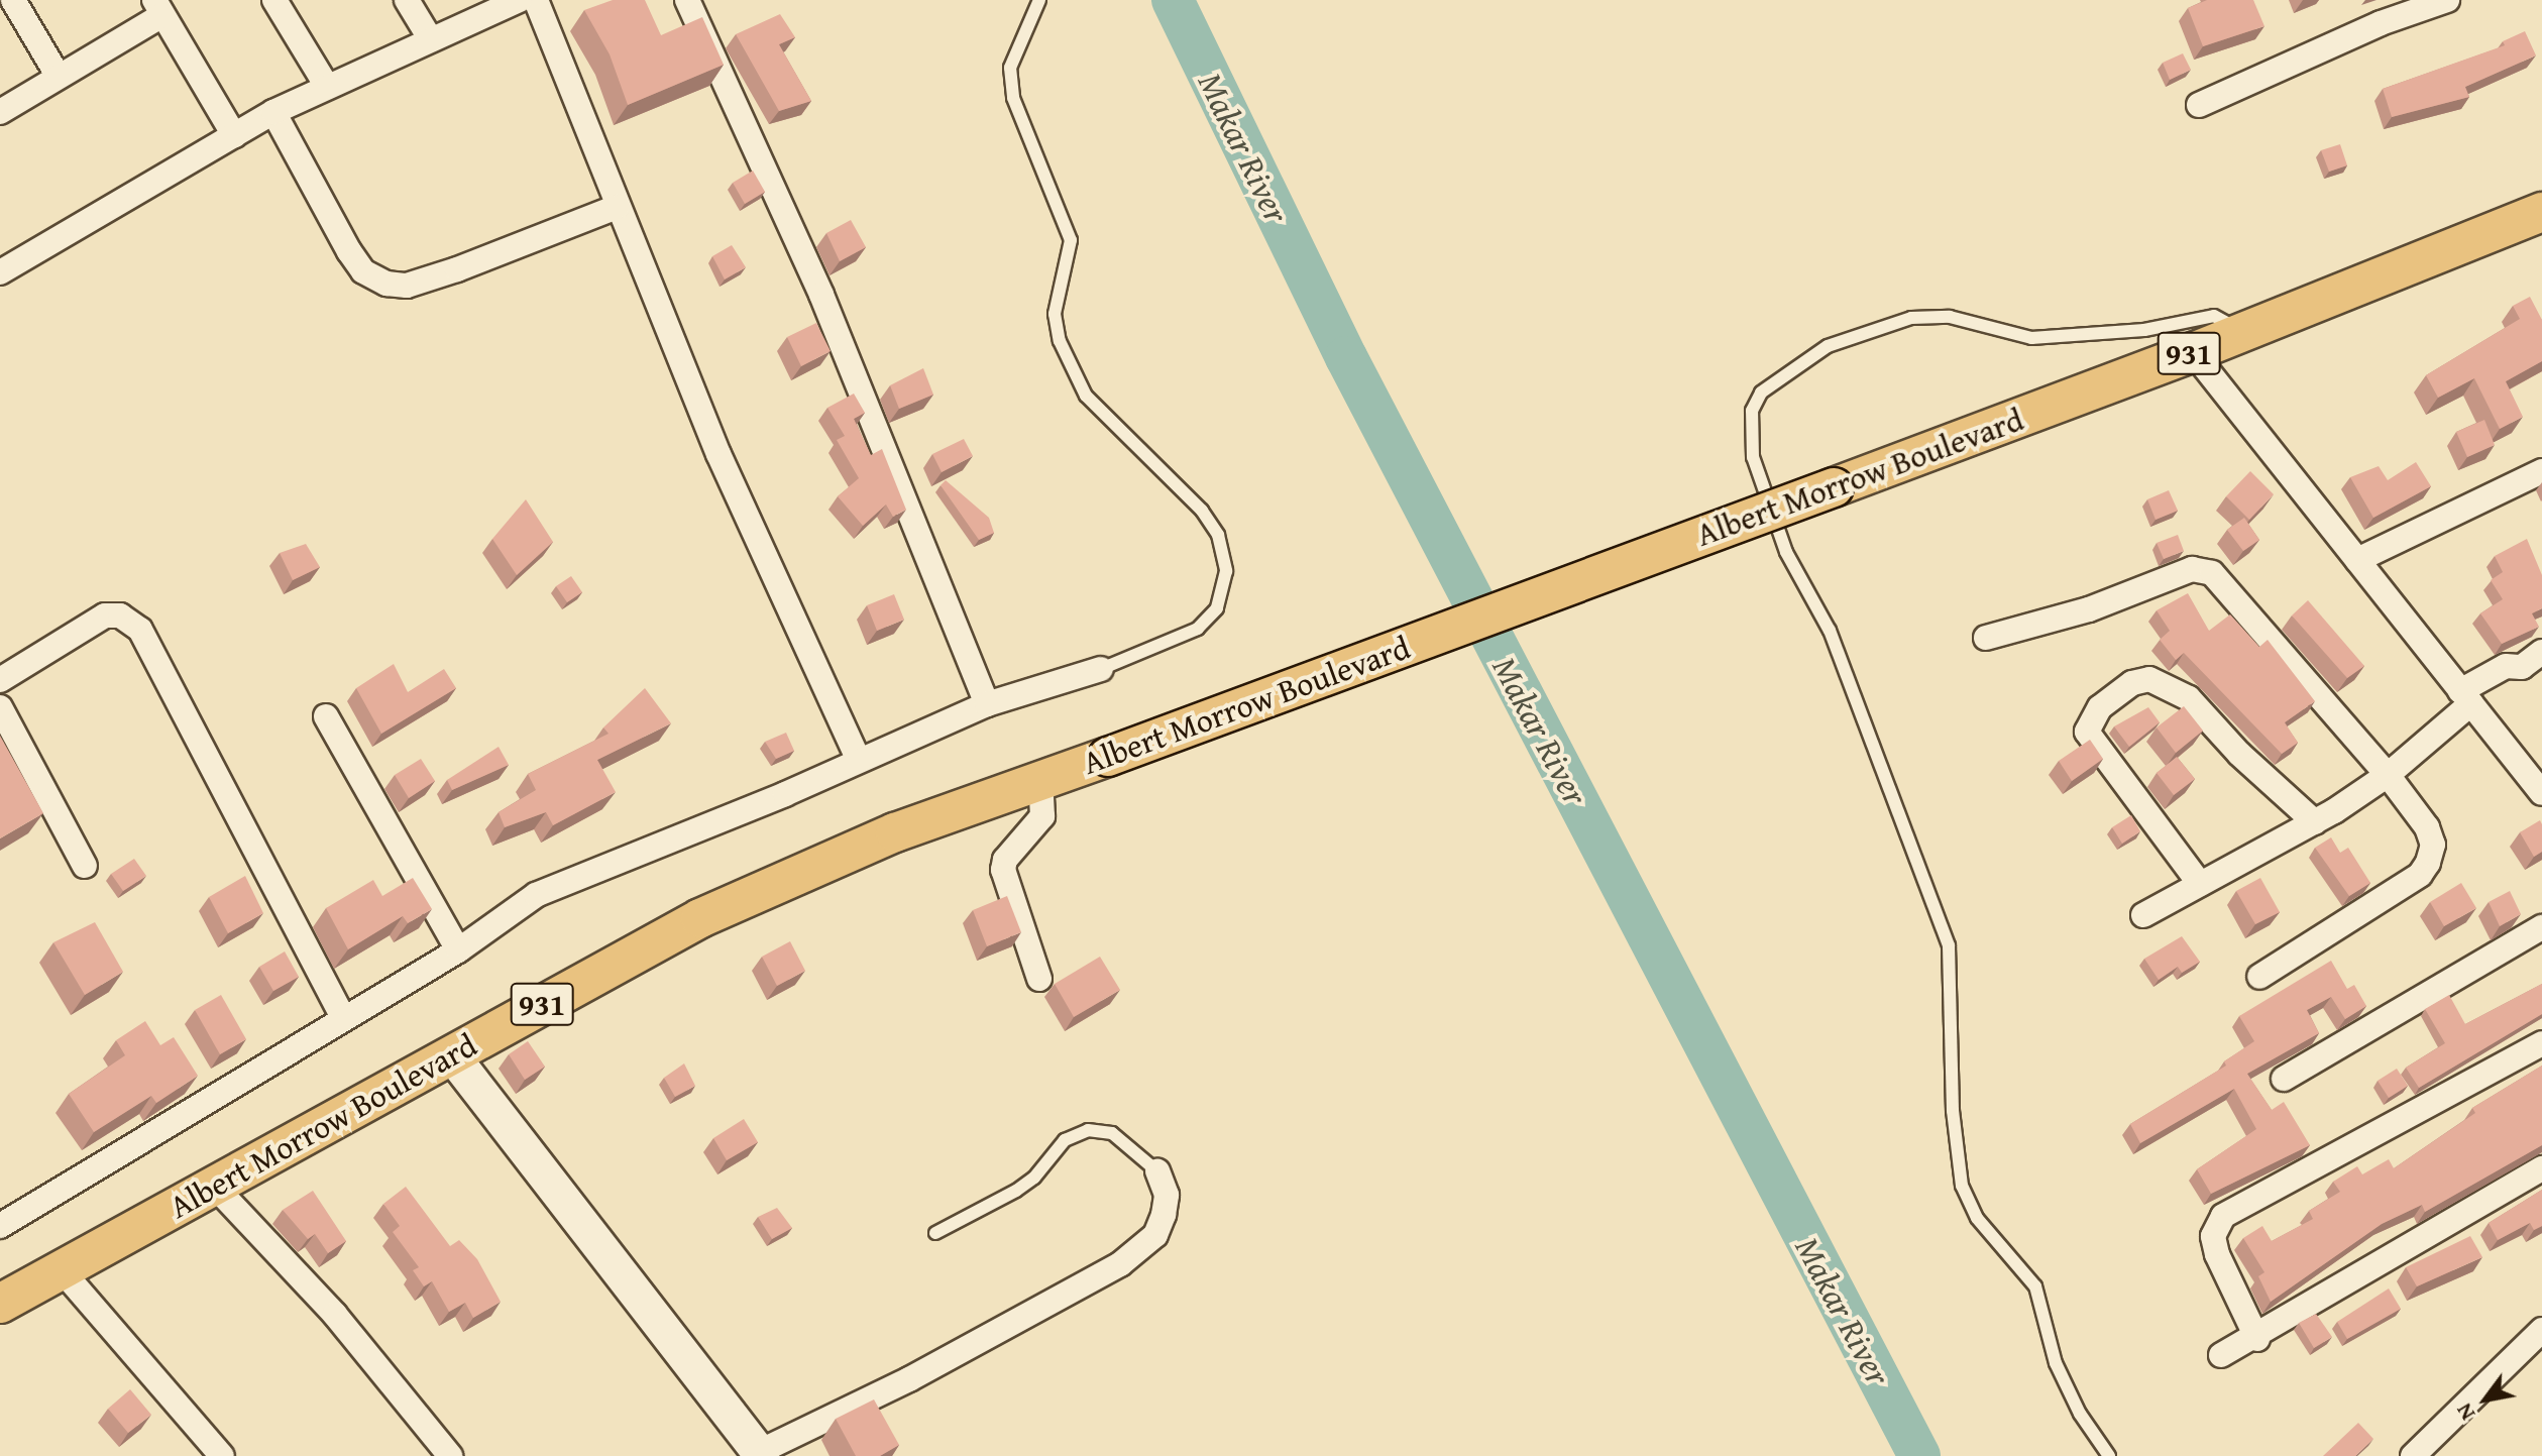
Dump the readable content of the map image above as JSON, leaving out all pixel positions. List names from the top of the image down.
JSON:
{
  "streets": {
    "main road": ["931", "Albert Morrow Boulevard"]
  },
  "water": ["Makar River"],
  "north": "bottom left"
}
